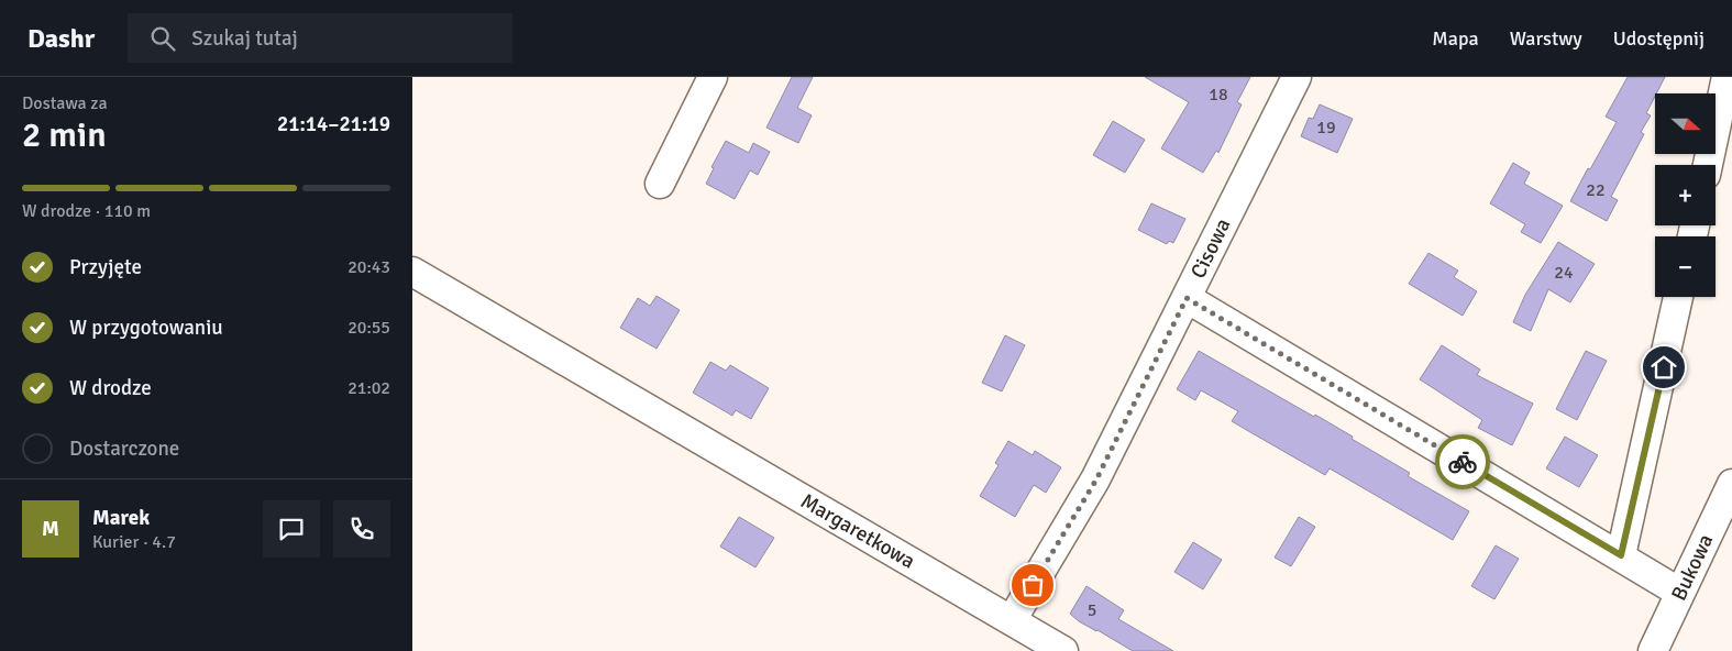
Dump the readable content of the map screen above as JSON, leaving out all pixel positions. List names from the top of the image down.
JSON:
{
  "streets": {
    "street": ["Cisowa", "Margaretkowa", "Bukowa"]
  },
  "crossings": [
    ["Cisowa", "Margaretkowa"]
  ],
  "house_numbers": [
    "18",
    "19",
    "22",
    "24",
    "5"
  ],
  "north": "right",
  "page": {
    "header": "Dashr",
    "search": "Szukaj tutaj",
    "nav": ["Mapa", "Warstwy", "Udostępnij"],
    "heading": ["2 min", "Dostawa za", "21:14–21:19"],
    "panel": ["Marek", "Kurier · 4.7"],
    "map_buttons": ["+", "−"],
    "bar": "W drodze · 110 m",
    "list": [
      ["Przyjęte", "20:43"],
      ["W przygotowaniu", "20:55"],
      ["W drodze", "21:02"],
      "Dostarczone"
    ],
    "round": "M"
  }
}
